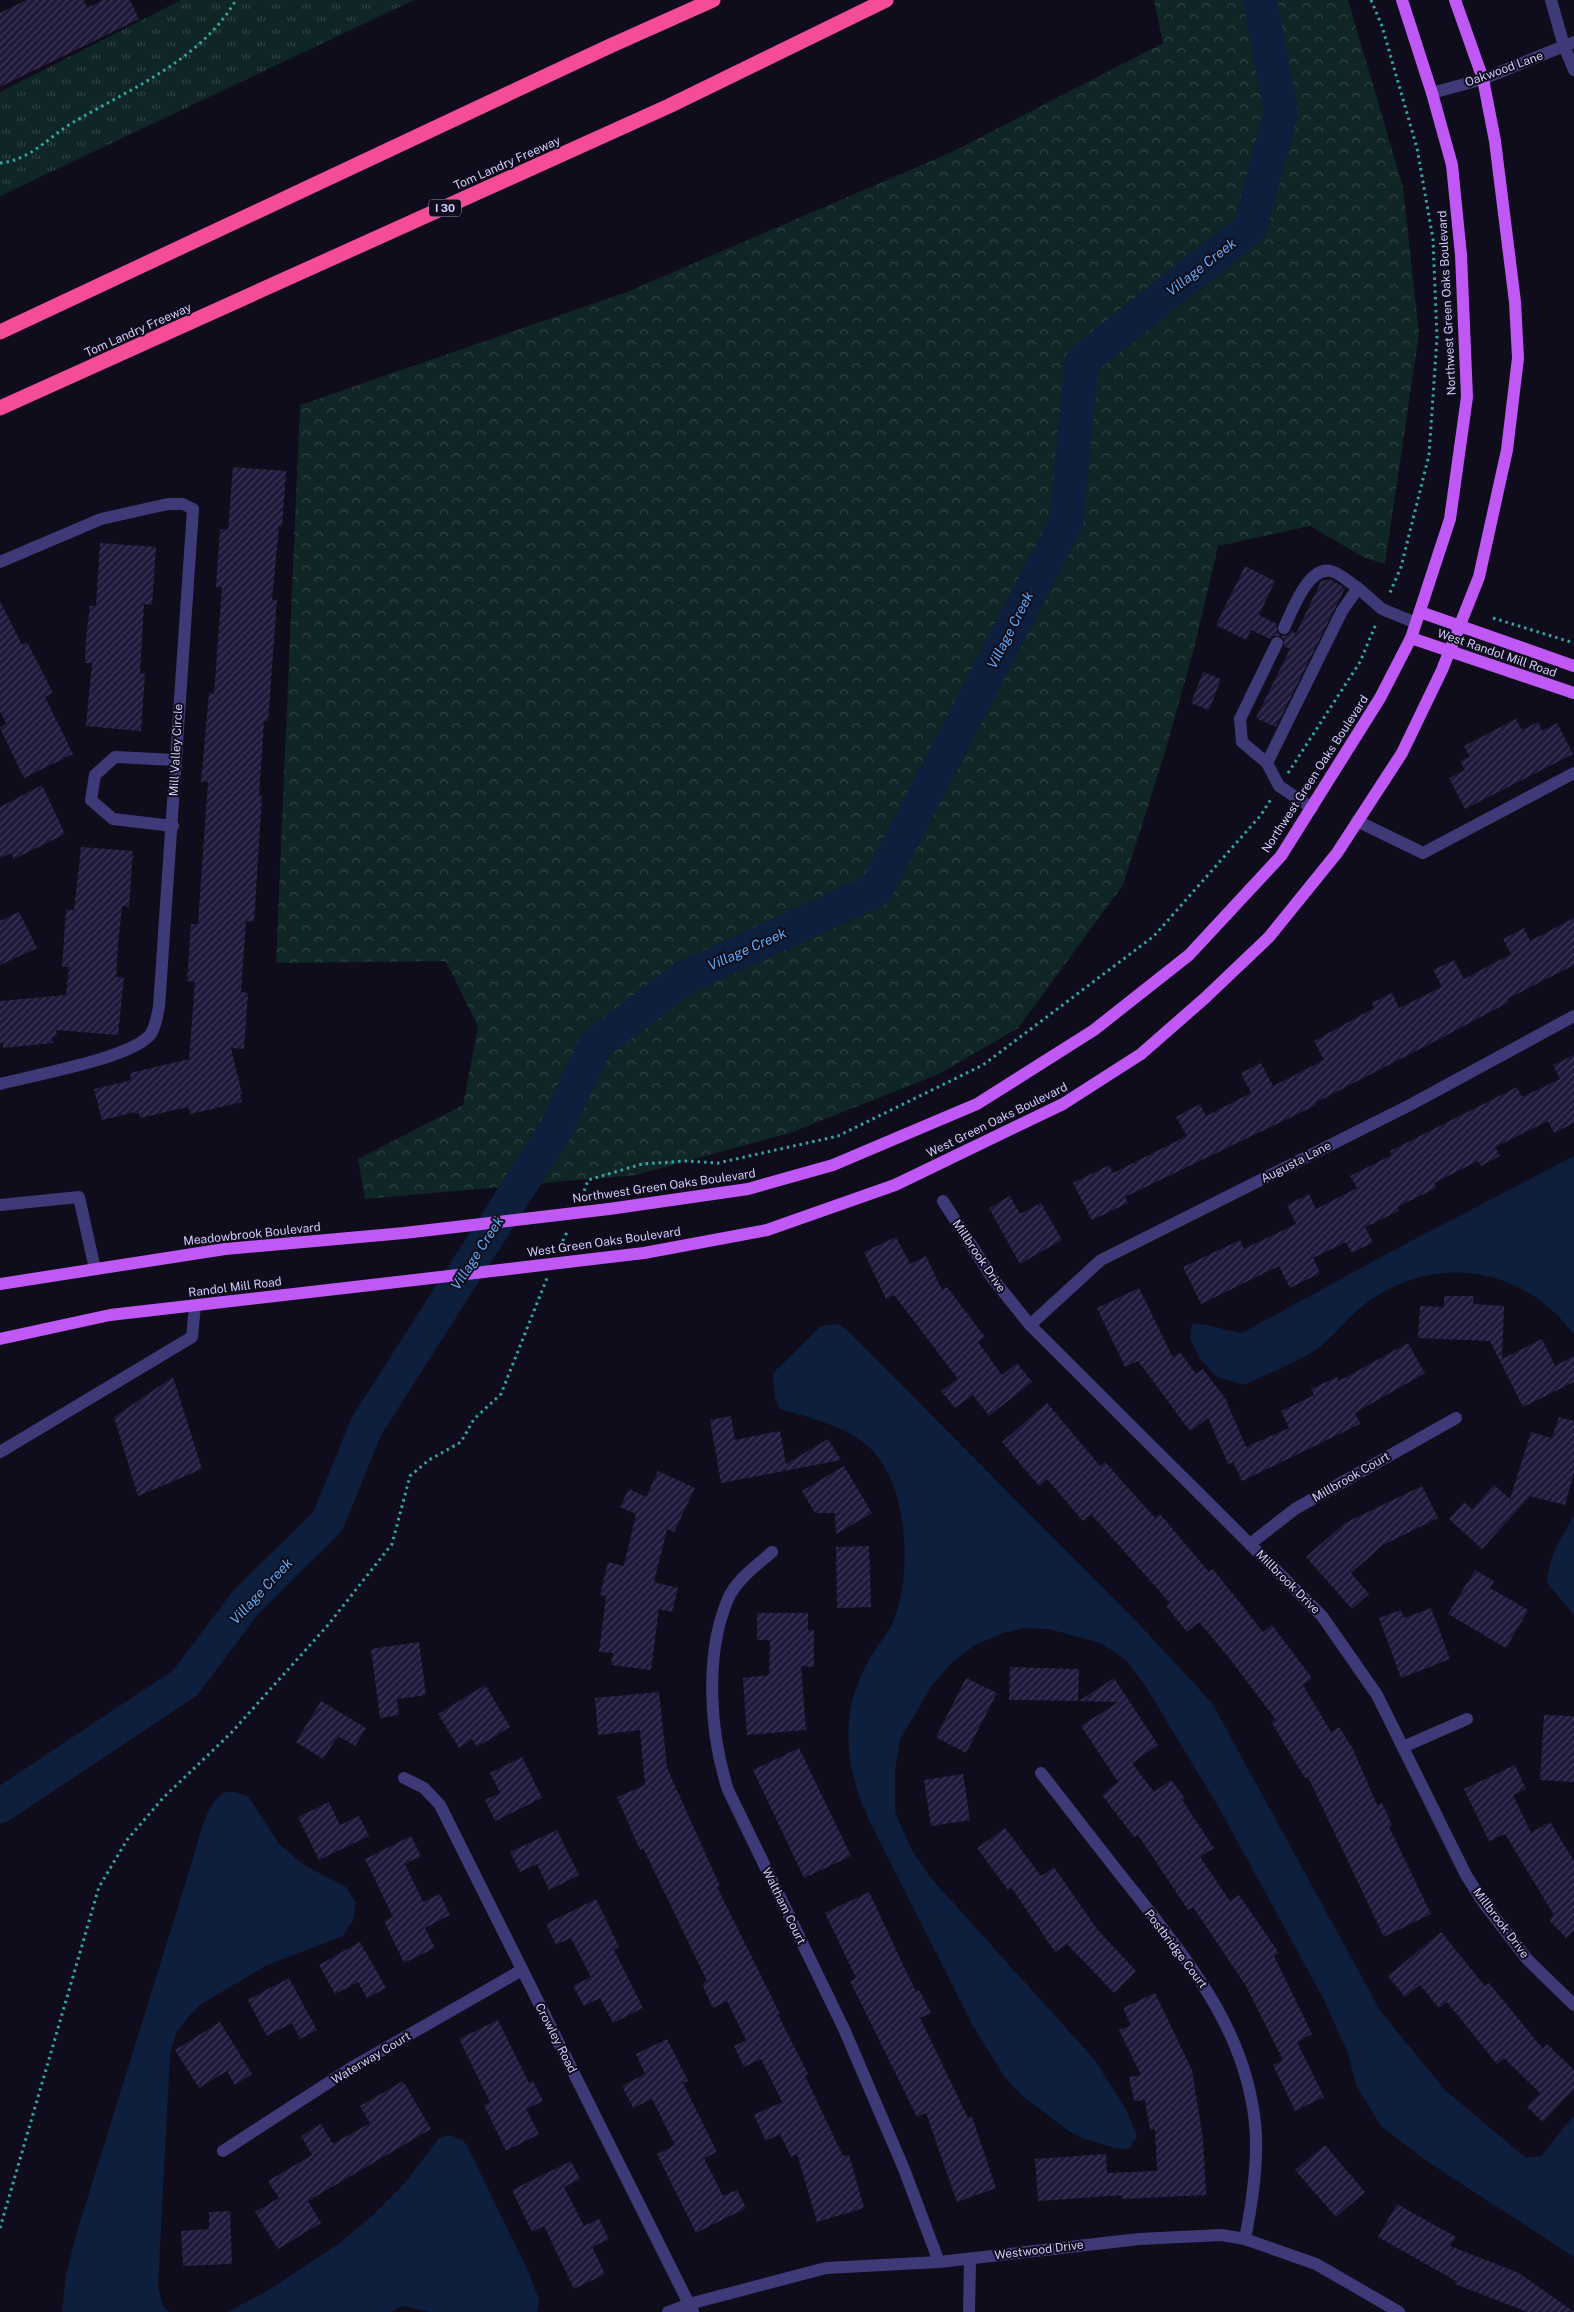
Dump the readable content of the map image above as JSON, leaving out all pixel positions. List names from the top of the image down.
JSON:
{
  "streets": {
    "highway": ["Tom Landry Freeway", "I 30"],
    "main road": [
      "Northwest Green Oaks Boulevard",
      "West Randol Mill Road",
      "West Green Oaks Boulevard",
      "Meadowbrook Boulevard",
      "Randol Mill Road"
    ],
    "street": [
      "Oakwood Lane",
      "Mill Valley Circle",
      "Augusta Lane",
      "Millbrook Drive",
      "Millbrook Court",
      "Waltham Court",
      "Postbridge Court",
      "Crowley Road",
      "Waterway Court",
      "Westwood Drive"
    ]
  },
  "crossings": [
    ["Oakwood Lane", "Northwest Green Oaks Boulevard"],
    ["Northwest Green Oaks Boulevard", "West Randol Mill Road"],
    ["Northwest Green Oaks Boulevard", "Meadowbrook Boulevard"],
    ["West Randol Mill Road", "West Green Oaks Boulevard"],
    ["West Green Oaks Boulevard", "Randol Mill Road"],
    ["Augusta Lane", "Millbrook Drive"],
    ["Millbrook Drive", "Millbrook Court"],
    ["Waltham Court", "Westwood Drive"],
    ["Postbridge Court", "Westwood Drive"],
    ["Crowley Road", "Waterway Court"],
    ["Crowley Road", "Westwood Drive"]
  ],
  "water": ["Village Creek"]
}
